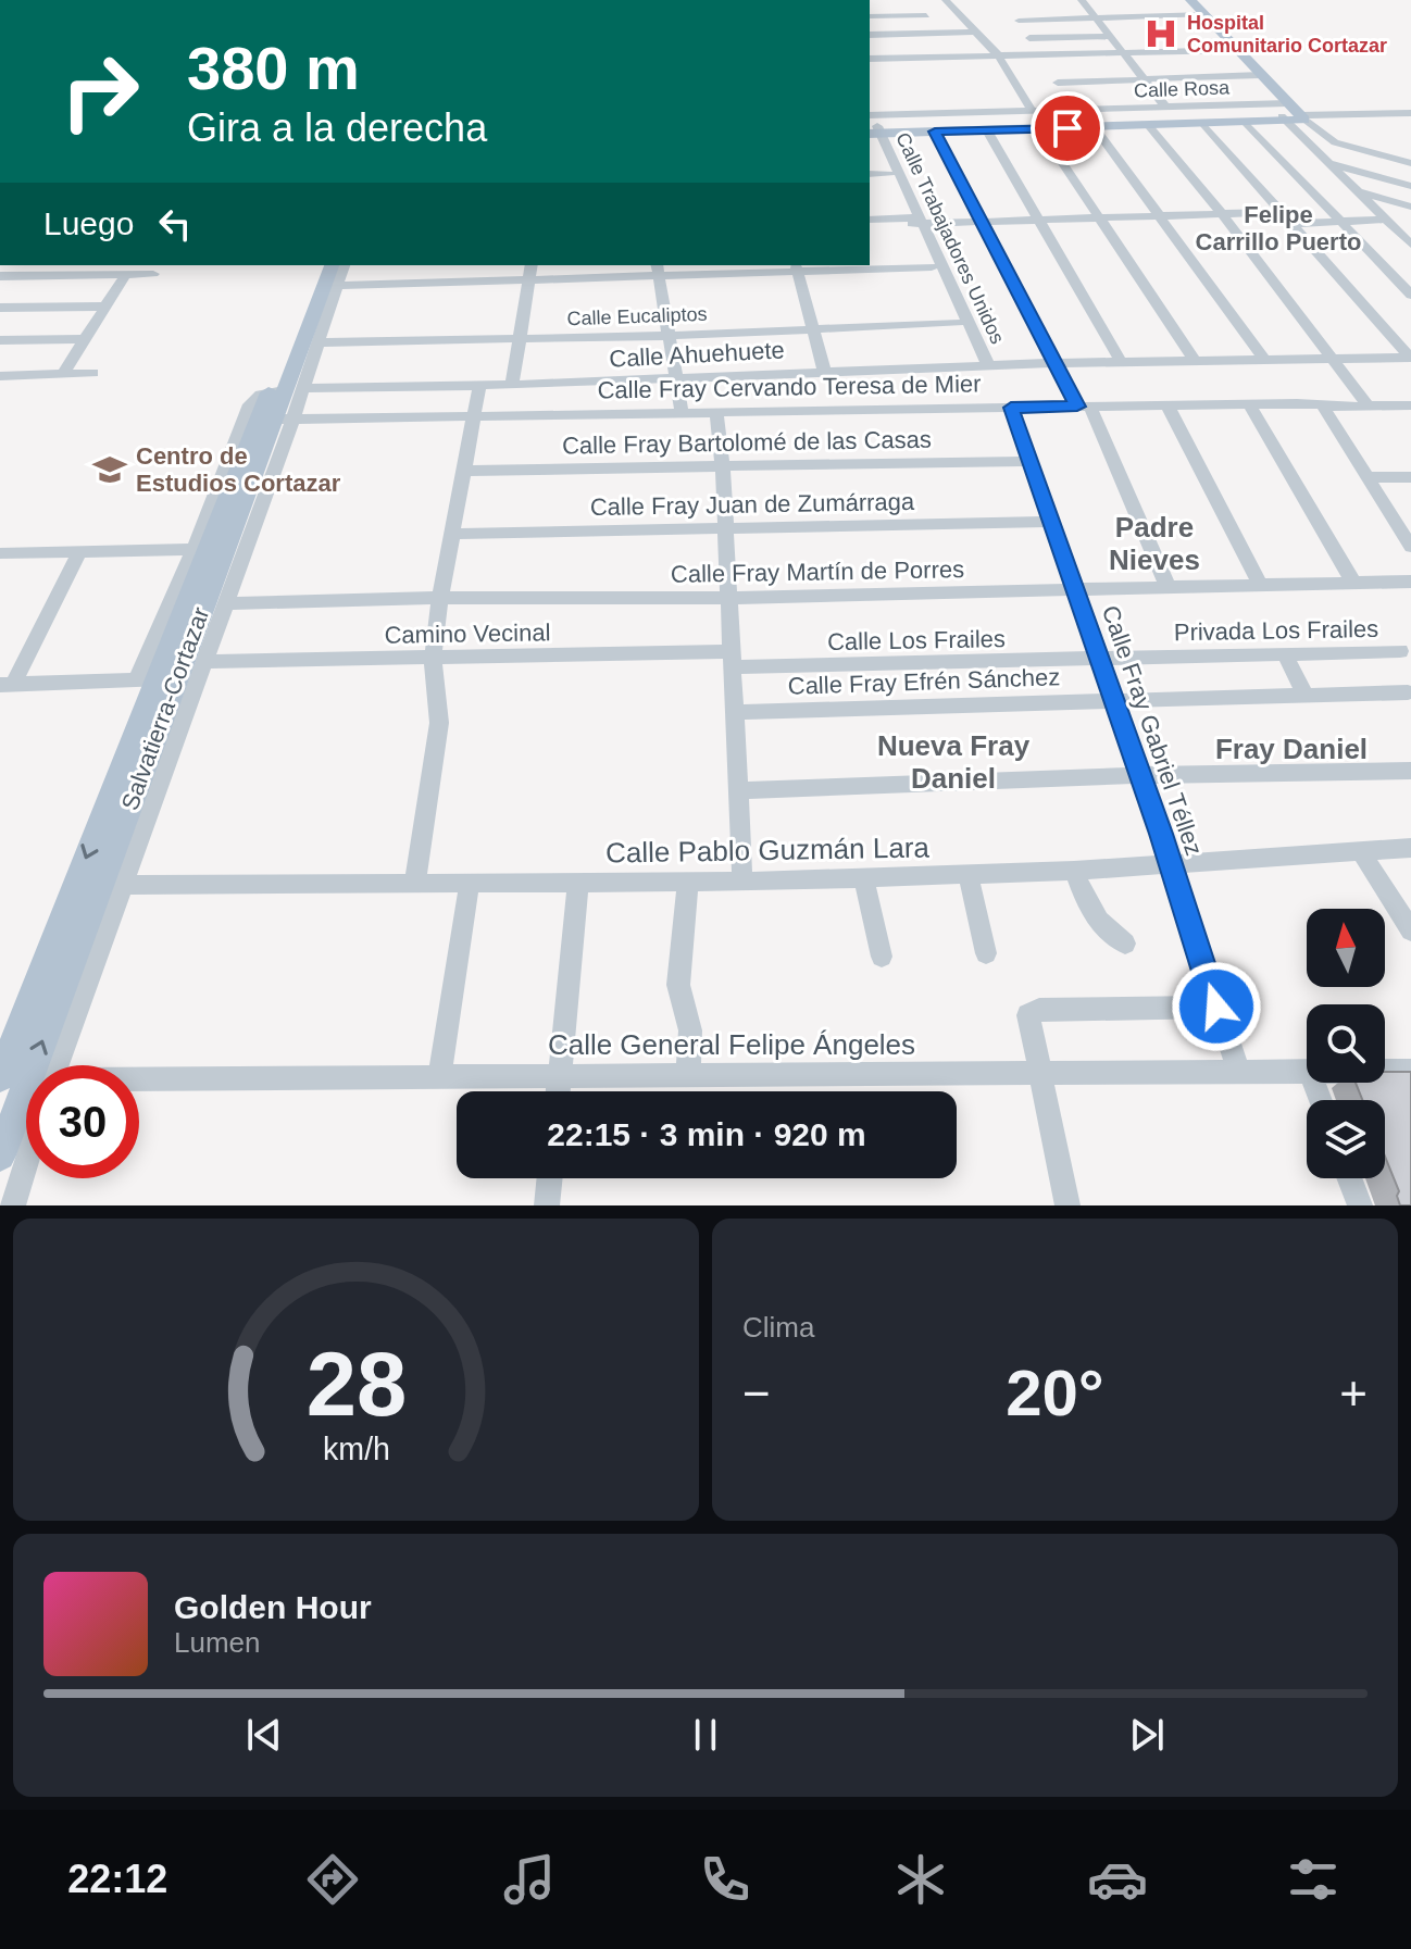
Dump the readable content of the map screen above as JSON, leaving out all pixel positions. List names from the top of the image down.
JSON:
{
  "streets": {
    "main road": ["Salvatierra-Cortazar"],
    "street": [
      "Calle Rosa",
      "Calle Trabajadores Unidos",
      "Calle Eucaliptos",
      "Calle Ahuehuete",
      "Calle Fray Cervando Teresa de Mier",
      "Calle Fray Bartolomé de las Casas",
      "Calle Fray Juan de Zumárraga",
      "Calle Fray Martín de Porres",
      "Privada Los Frailes",
      "Camino Vecinal",
      "Calle Los Frailes",
      "Calle Fray Efrén Sánchez",
      "Calle Fray Gabriel Téllez",
      "Calle Pablo Guzmán Lara",
      "Calle General Felipe Ángeles"
    ]
  },
  "crossings": [
    ["Calle Rosa", "Calle Trabajadores Unidos"],
    ["Calle Trabajadores Unidos", "Calle Eucaliptos"],
    ["Calle Trabajadores Unidos", "Calle Ahuehuete"],
    ["Calle Ahuehuete", "Calle Fray Cervando Teresa de Mier"],
    ["Calle Ahuehuete", "Salvatierra-Cortazar"],
    ["Calle Fray Cervando Teresa de Mier", "Salvatierra-Cortazar"],
    ["Calle Fray Cervando Teresa de Mier", "Calle Fray Gabriel Téllez"],
    ["Calle Fray Bartolomé de las Casas", "Calle Fray Gabriel Téllez"],
    ["Calle Fray Juan de Zumárraga", "Calle Fray Gabriel Téllez"],
    ["Calle Fray Martín de Porres", "Calle Fray Gabriel Téllez"],
    ["Privada Los Frailes", "Calle Los Frailes"],
    ["Privada Los Frailes", "Calle Fray Gabriel Téllez"],
    ["Camino Vecinal", "Calle Los Frailes"],
    ["Calle Los Frailes", "Calle Fray Gabriel Téllez"],
    ["Calle Fray Efrén Sánchez", "Calle Fray Gabriel Téllez"],
    ["Calle Fray Gabriel Téllez", "Calle Pablo Guzmán Lara"],
    ["Calle Fray Gabriel Téllez", "Calle General Felipe Ángeles"]
  ],
  "districts": [
    "Felipe Carrillo Puerto",
    "Padre Nieves",
    "Nueva Fray Daniel",
    "Fray Daniel"
  ],
  "places": {
    "hospital": ["Hospital Comunitario Cortazar"],
    "school or university": ["Centro de Estudios Cortazar"]
  },
  "north": "top",
  "page": {
    "turn": ["380 m", "Gira a la derecha"],
    "then": "Luego",
    "limit": "30",
    "trip": "22:15 · 3 min · 920 m",
    "tile": "Clima",
    "heat": ["−", "20°", "+"],
    "song": ["Golden Hour", "Lumen"],
    "tabs": "22:12",
    "gauge": ["28", "km/h"]
  }
}
